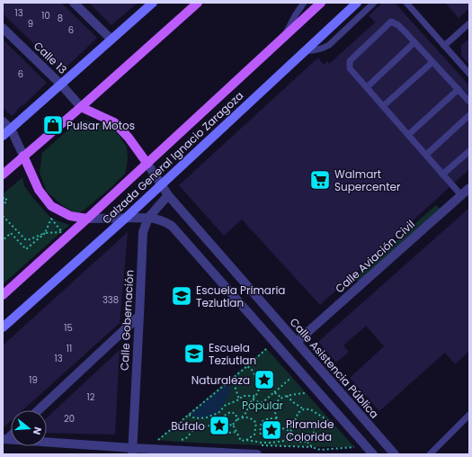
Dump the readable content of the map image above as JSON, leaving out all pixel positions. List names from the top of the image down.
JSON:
{
  "streets": {
    "main road": ["Calzada General Ignacio Zaragoza"],
    "street": [
      "Calle 13",
      "Calle Aviación Civil",
      "Calle Gobernación",
      "Calle Asistencia Pública"
    ]
  },
  "crossings": [
    ["Calle 13", "Calzada General Ignacio Zaragoza"],
    ["Calle 13", "Calle Asistencia Pública"],
    ["Calzada General Ignacio Zaragoza", "Calle Asistencia Pública"],
    ["Calle Aviación Civil", "Calle Asistencia Pública"],
    ["Calle Gobernación", "Calle Asistencia Pública"]
  ],
  "parks": ["Popular"],
  "places": {
    "shop": ["Pulsar Motos"],
    "supermarket": ["Walmart Supercenter"],
    "school or university": ["Escuela Primaria Teziutlan", "Escuela Teziutlan"],
    "place": ["Naturaleza", "Búfalo", "Piramide Colorida"]
  },
  "house_numbers": [
    "13",
    "10",
    "8",
    "9",
    "6",
    "6",
    "338",
    "15",
    "11",
    "13",
    "19",
    "12",
    "20"
  ],
  "north": "right"
}
